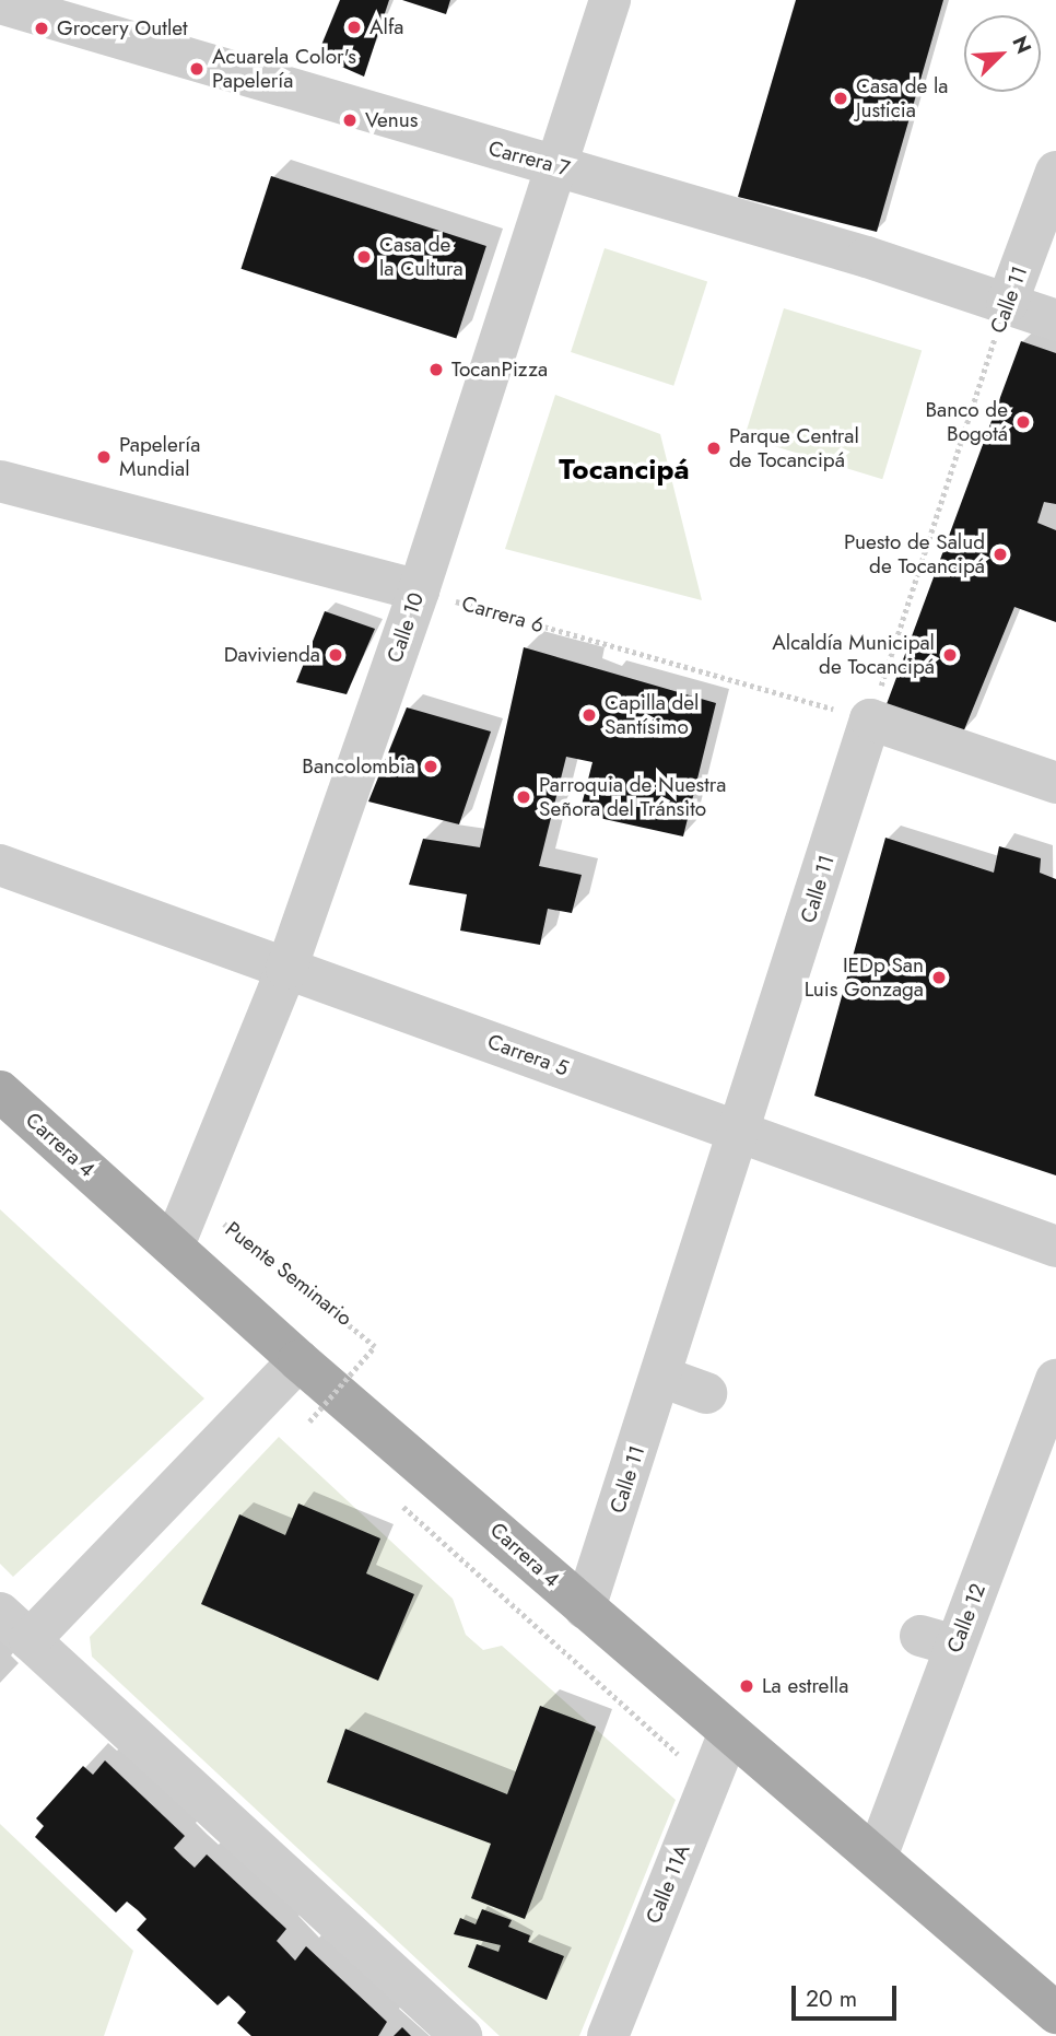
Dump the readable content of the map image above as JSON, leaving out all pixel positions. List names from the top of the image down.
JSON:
{
  "streets": {
    "main road": ["Carrera 4"],
    "street": [
      "Carrera 7",
      "Calle 11",
      "Calle 10",
      "Carrera 5",
      "Calle 12",
      "Calle 11A"
    ],
    "path": ["Carrera 6", "Puente Seminario"]
  },
  "crossings": [
    ["Carrera 7", "Calle 11"],
    ["Carrera 7", "Calle 10"],
    ["Calle 11", "Carrera 6"],
    ["Calle 11", "Carrera 5"],
    ["Calle 11", "Carrera 4"],
    ["Carrera 6", "Calle 10"],
    ["Calle 10", "Carrera 5"],
    ["Calle 10", "Carrera 4"],
    ["Calle 10", "Puente Seminario"],
    ["Carrera 4", "Puente Seminario"],
    ["Carrera 4", "Calle 12"],
    ["Carrera 4", "Calle 11A"]
  ],
  "districts": ["Tocancipá"],
  "places": [
    "Alfa",
    "Grocery Outlet",
    "Acuarela Color's Papelería",
    "Casa de la Justicia",
    "Venus",
    "Casa de la Cultura",
    "TocanPizza",
    "Banco de Bogotá",
    "Parque Central de Tocancipá",
    "Papelería Mundial",
    "Puesto de Salud de Tocancipá",
    "Davivienda",
    "Alcaldía Municipal de Tocancipá",
    "Capilla del Santísimo",
    "Bancolombia",
    "Parroquia de Nuestra Señora del Tránsito",
    "IEDp San Luis Gonzaga",
    "La estrella"
  ],
  "scale_bar": "20 m",
  "north": "top right"
}
